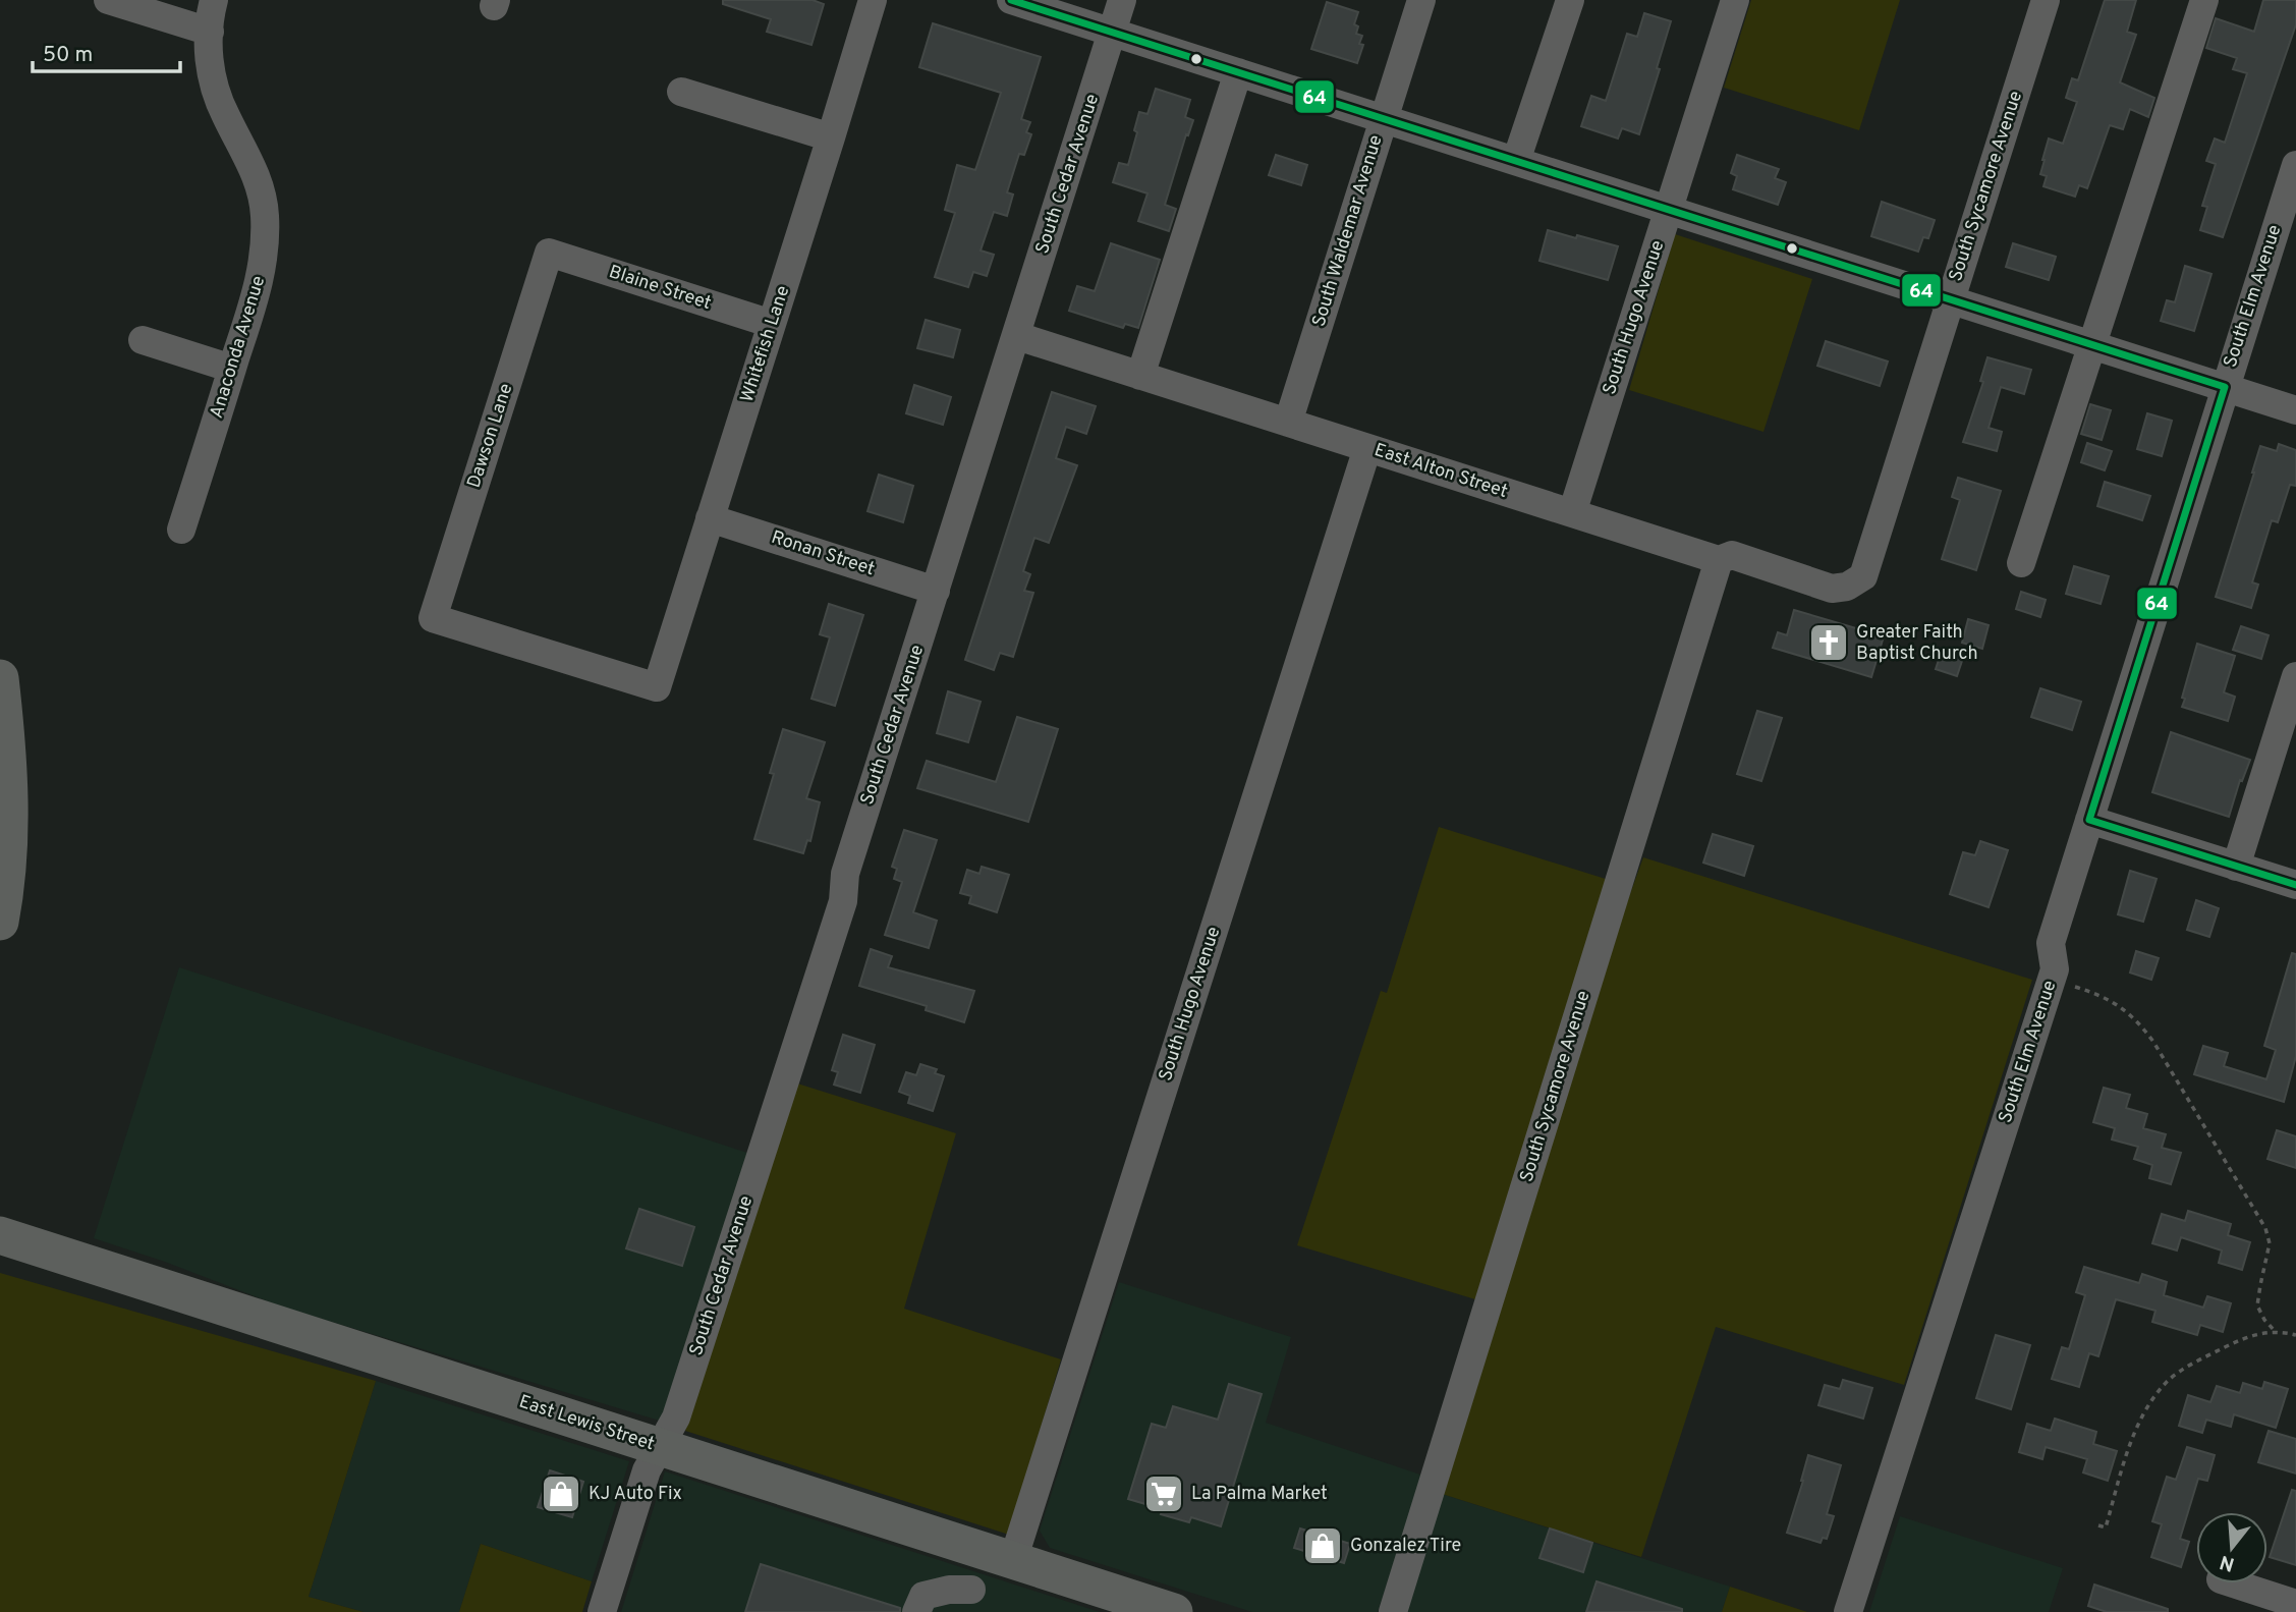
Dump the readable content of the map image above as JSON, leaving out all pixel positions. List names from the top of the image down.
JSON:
{
  "streets": {
    "main road": ["East Lewis Street"],
    "street": [
      "South Cedar Avenue",
      "South Sycamore Avenue",
      "South Waldemar Avenue",
      "Blaine Street",
      "South Elm Avenue",
      "South Hugo Avenue",
      "Whitefish Lane",
      "Anaconda Avenue",
      "Dawson Lane",
      "East Alton Street",
      "Ronan Street"
    ]
  },
  "crossings": [
    ["South Cedar Avenue", "East Alton Street"],
    ["South Cedar Avenue", "Ronan Street"],
    ["South Cedar Avenue", "East Lewis Street"],
    ["South Sycamore Avenue", "East Alton Street"],
    ["South Waldemar Avenue", "East Alton Street"],
    ["Blaine Street", "Whitefish Lane"],
    ["Blaine Street", "Dawson Lane"],
    ["South Hugo Avenue", "East Alton Street"],
    ["South Hugo Avenue", "East Lewis Street"],
    ["Whitefish Lane", "Dawson Lane"],
    ["Whitefish Lane", "Ronan Street"]
  ],
  "places": {
    "church": ["Greater Faith Baptist Church"],
    "shop": ["KJ Auto Fix", "Gonzalez Tire"],
    "supermarket": ["La Palma Market"]
  },
  "lines": ["transit line 64"],
  "scale_bar": "50 m",
  "north": "bottom"
}
